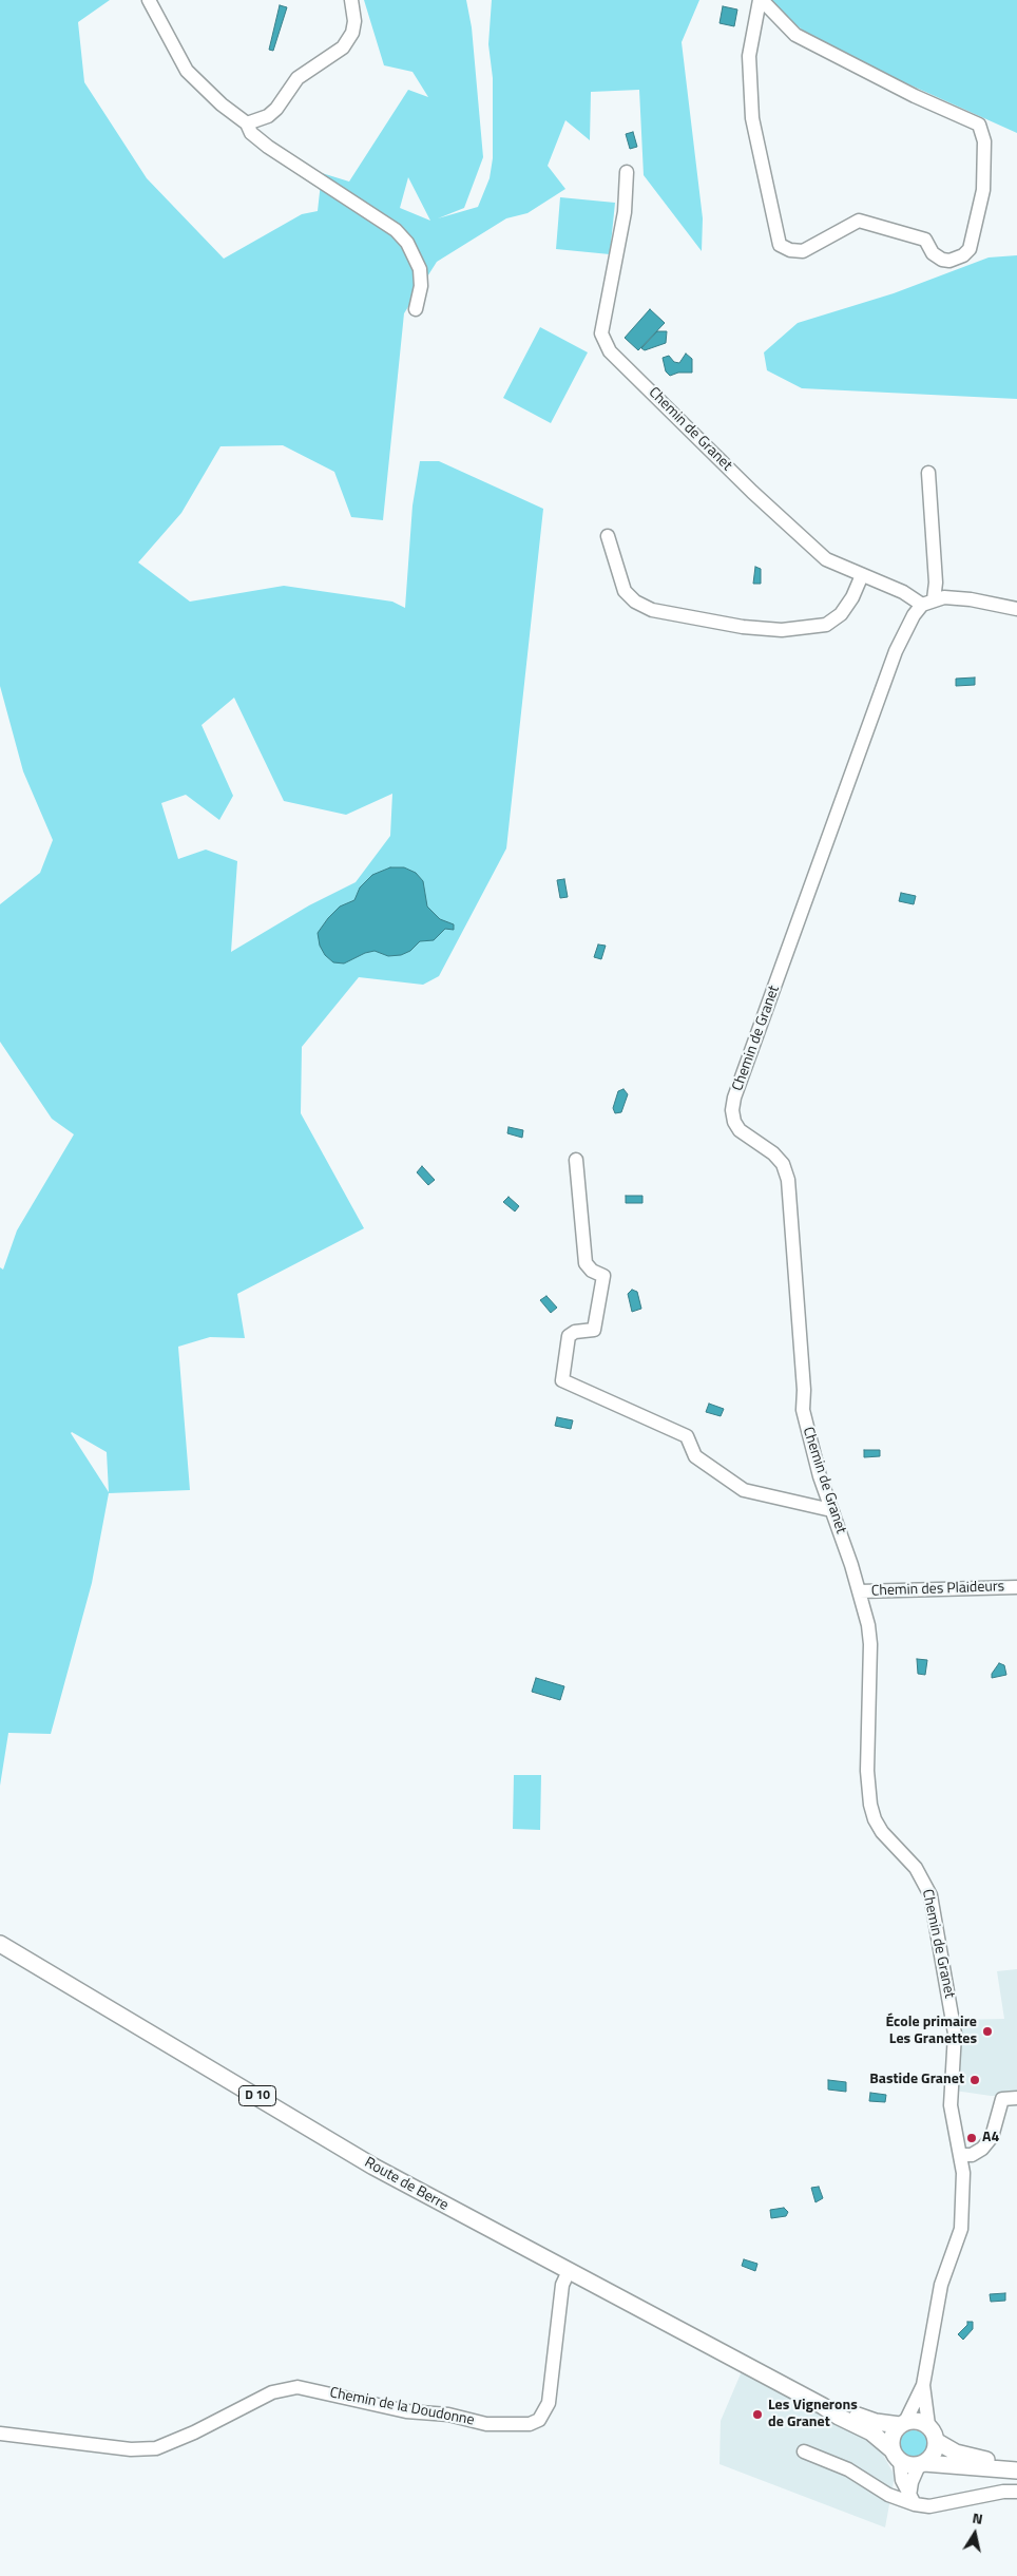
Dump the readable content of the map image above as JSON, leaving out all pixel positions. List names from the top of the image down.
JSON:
{
  "streets": {
    "main road": ["D 10", "Route de Berre"],
    "street": ["Chemin de Granet", "Chemin des Plaideurs", "Chemin de la Doudonne"]
  },
  "crossings": [
    ["Chemin de Granet", "Chemin des Plaideurs"],
    ["Chemin de Granet", "Route de Berre"],
    ["Route de Berre", "Chemin de la Doudonne"]
  ],
  "places": [
    "École primaire Les Granettes",
    "Bastide Granet",
    "A4",
    "Les Vignerons de Granet"
  ],
  "north": "top"
}
